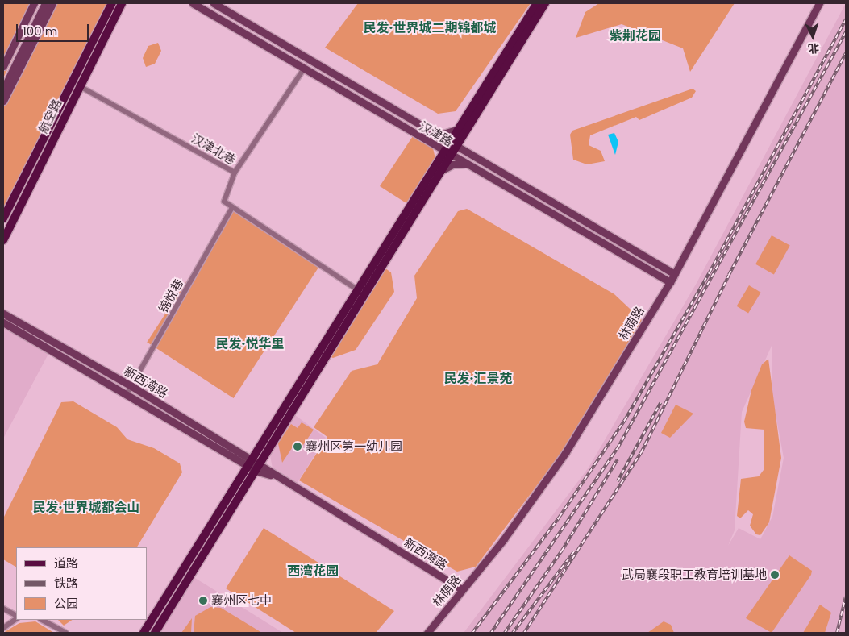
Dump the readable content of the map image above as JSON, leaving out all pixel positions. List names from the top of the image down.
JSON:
{
  "streets": {
    "main road": ["航空路"],
    "street": [
      "汉津路",
      "汉津北巷",
      "锦悦巷",
      "林荫路",
      "新西湾路"
    ]
  },
  "crossings": [
    ["航空路", "汉津北巷"],
    ["汉津路", "林荫路"],
    ["汉津北巷", "锦悦巷"],
    ["锦悦巷", "新西湾路"],
    ["林荫路", "新西湾路"]
  ],
  "districts": [
    "民发·世界城二期锦都城",
    "紫荆花园",
    "民发·悦华里",
    "民发·汇景苑",
    "民发·世界城都会山",
    "西湾花园"
  ],
  "places": ["襄州区第一幼儿园", "武局襄段职工教育培训基地", "襄州区七中"],
  "legend": ["道路", "铁路", "公园"],
  "scale_bar": "100 m",
  "north": "bottom"
}
